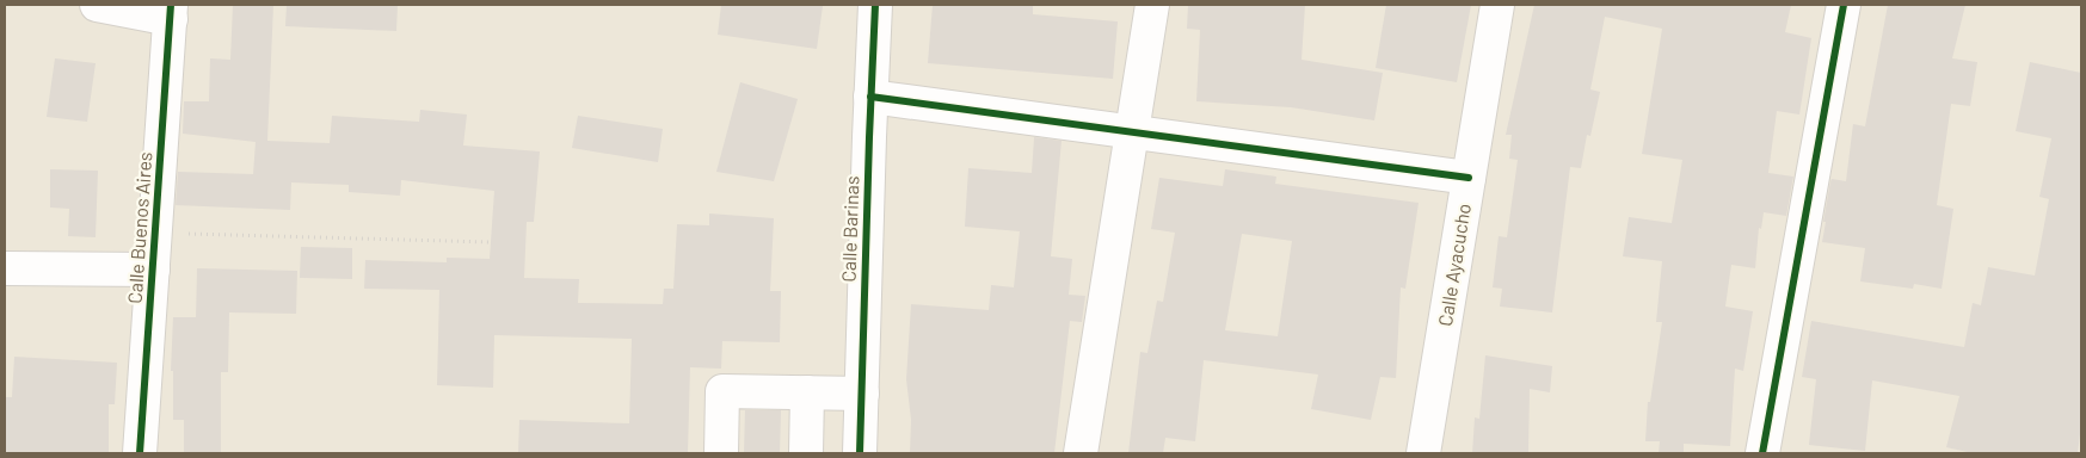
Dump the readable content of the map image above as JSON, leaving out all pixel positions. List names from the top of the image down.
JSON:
{
  "streets": {
    "street": ["Calle Buenos Aires", "Calle Barinas", "Calle Ayacucho"]
  }
}
